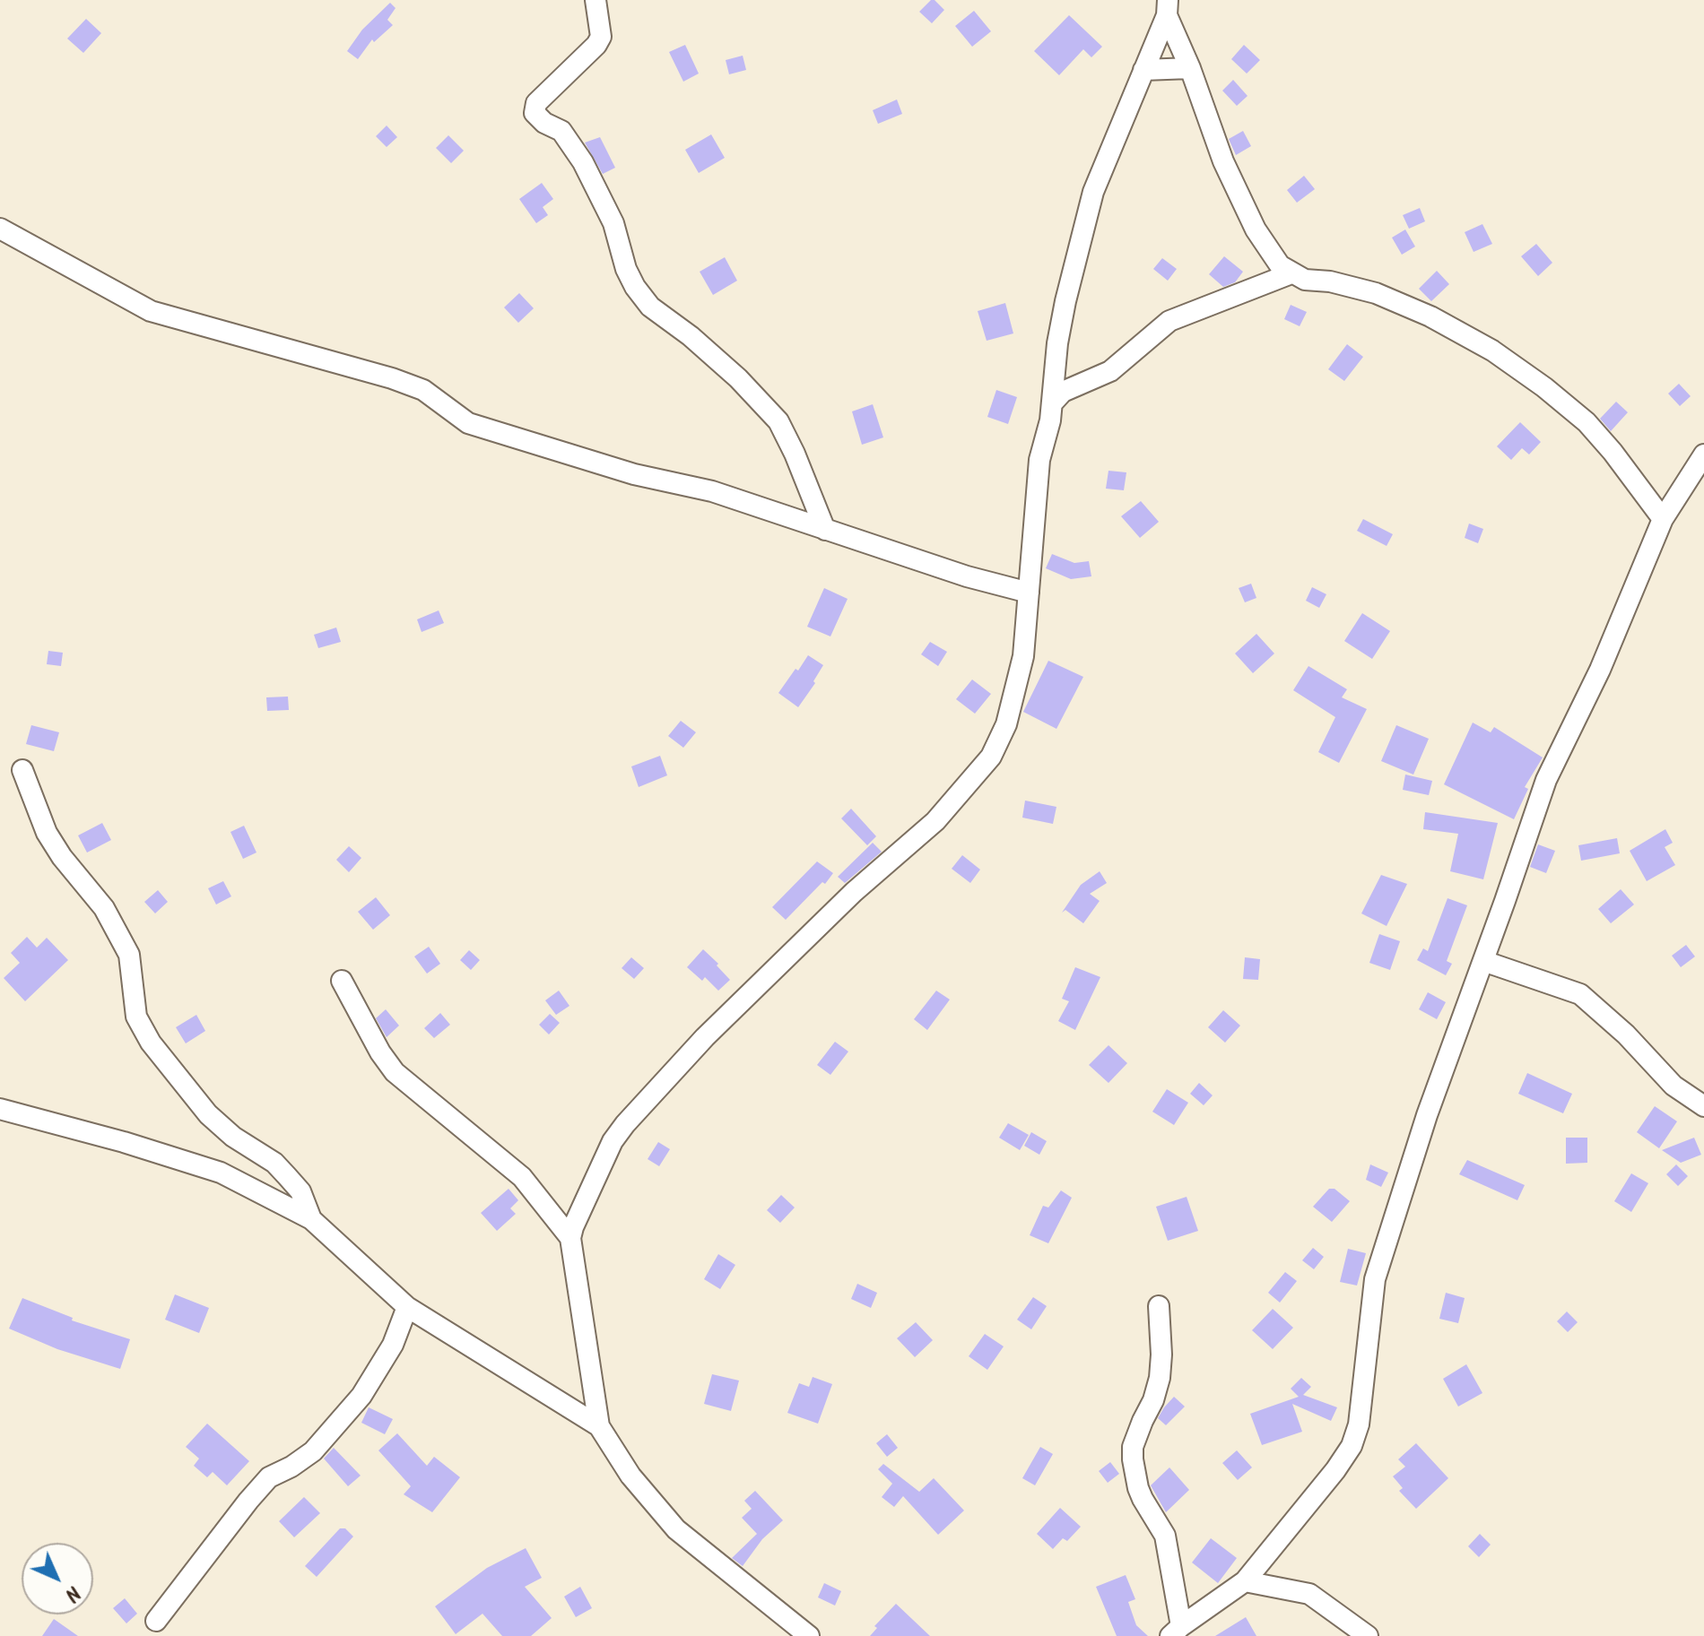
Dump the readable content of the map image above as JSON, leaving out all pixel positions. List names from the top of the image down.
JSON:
{
  "north": "bottom right"
}
